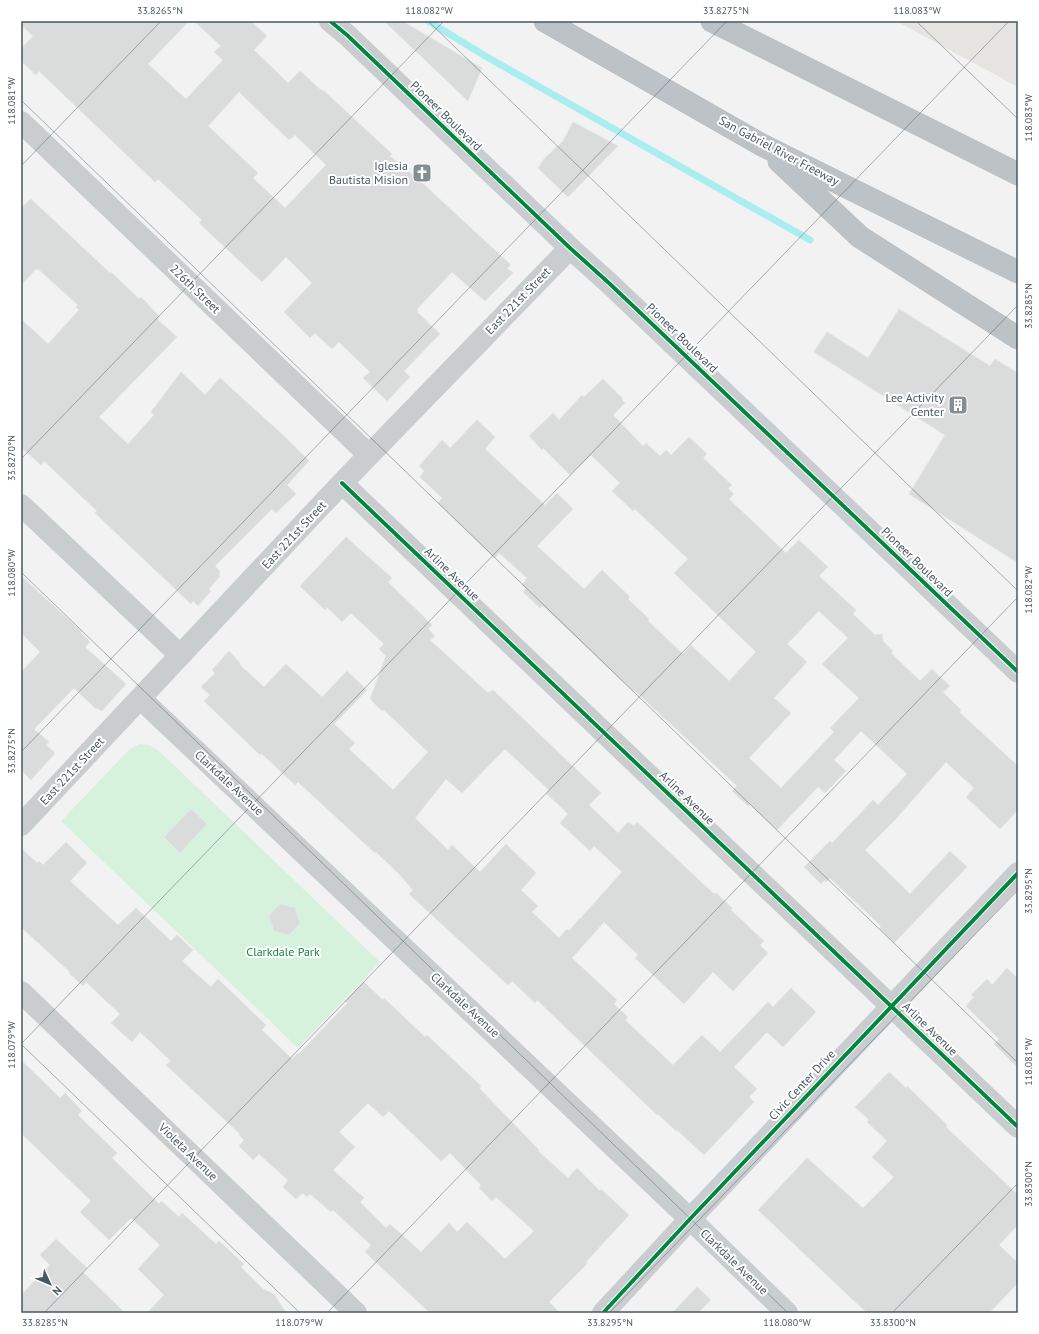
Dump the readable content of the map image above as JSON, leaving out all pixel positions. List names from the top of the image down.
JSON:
{
  "streets": {
    "highway": ["San Gabriel River Freeway"],
    "street": [
      "Pioneer Boulevard",
      "226th Street",
      "East 221st Street",
      "Arline Avenue",
      "Clarkdale Avenue",
      "Civic Center Drive",
      "Violeta Avenue"
    ]
  },
  "crossings": [
    ["Pioneer Boulevard", "East 221st Street"],
    ["226th Street", "East 221st Street"],
    ["East 221st Street", "Arline Avenue"],
    ["East 221st Street", "Clarkdale Avenue"],
    ["Arline Avenue", "Civic Center Drive"],
    ["Clarkdale Avenue", "Civic Center Drive"]
  ],
  "parks": ["Clarkdale Park"],
  "places": {
    "church": ["Iglesia Bautista Mision"],
    "building": ["Lee Activity Center"]
  },
  "north": "bottom right",
  "coordinates": [
    "33.8265°N",
    "118.082°W",
    "33.8275°N",
    "118.083°W",
    "118.081°W",
    "33.8285°N",
    "33.8270°N",
    "118.080°W",
    "33.8295°N",
    "118.079°W",
    "33.8300°N"
  ]
}
